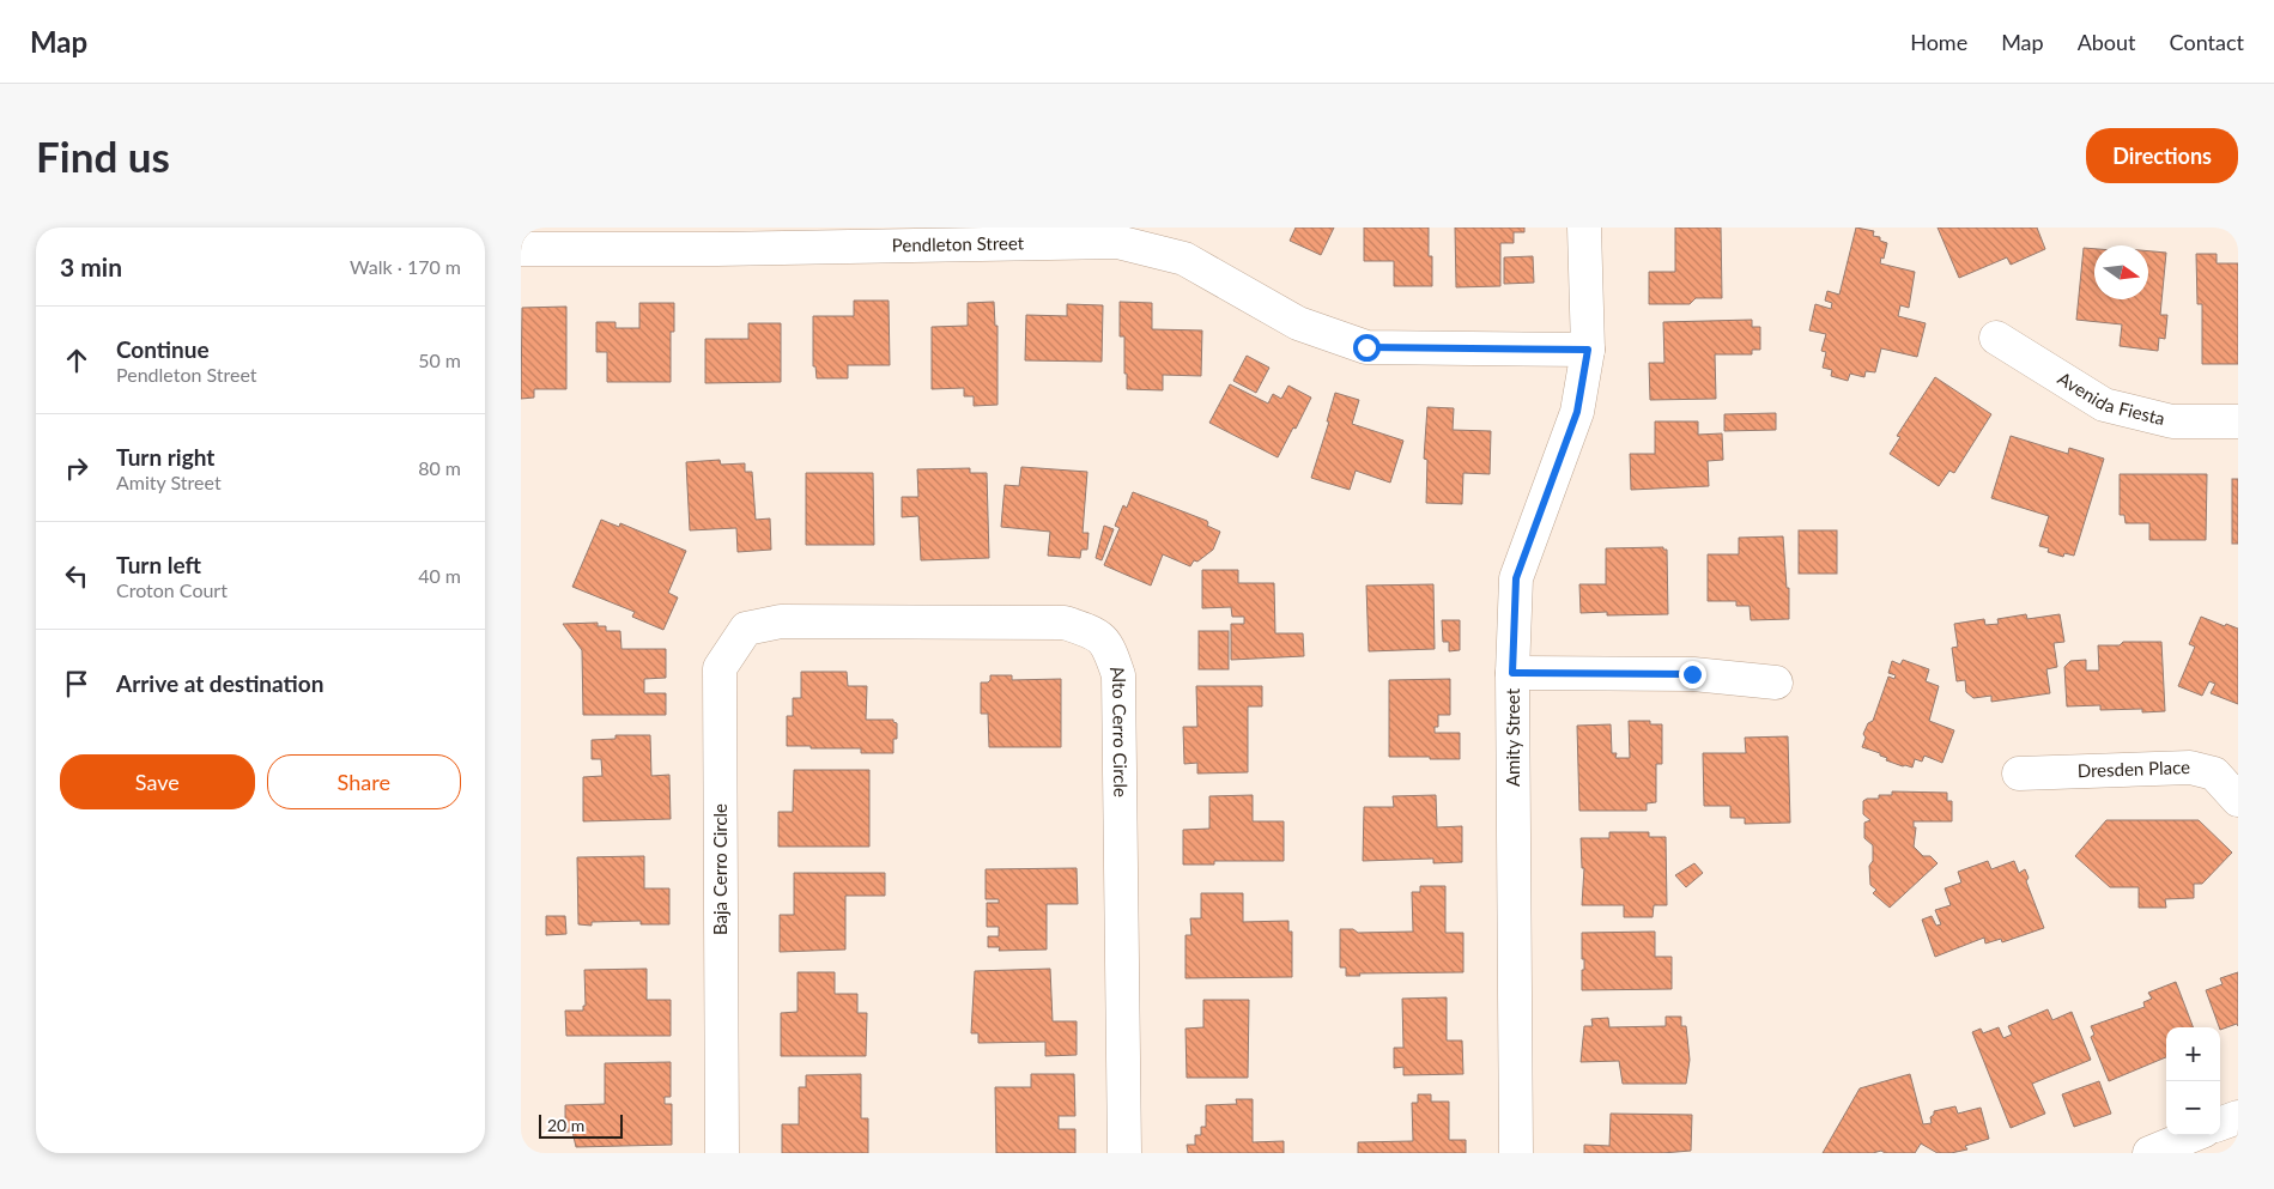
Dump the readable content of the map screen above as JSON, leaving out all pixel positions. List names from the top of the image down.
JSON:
{
  "streets": {
    "street": [
      "Pendleton Street",
      "Avenida Fiesta",
      "Alto Cerro Circle",
      "Amity Street",
      "Dresden Place",
      "Baja Cerro Circle"
    ]
  },
  "crossings": [
    ["Pendleton Street", "Amity Street"],
    ["Alto Cerro Circle", "Baja Cerro Circle"]
  ],
  "scale_bar": "20 m",
  "north": "right",
  "page": {
    "header": "Map",
    "nav": [
      "Home",
      "Map",
      "About",
      "Contact"
    ],
    "buttons": [
      "Directions",
      ["Save", "Share"]
    ],
    "title": "Find us",
    "heading": ["3 min", "Walk · 170 m"],
    "list": [
      ["Continue", "Pendleton Street", "50 m"],
      ["Turn right", "Amity Street", "80 m"],
      ["Turn left", "Croton Court", "40 m"],
      "Arrive at destination"
    ],
    "map_buttons": ["+", "−"],
    "scale": "20 m"
  }
}
